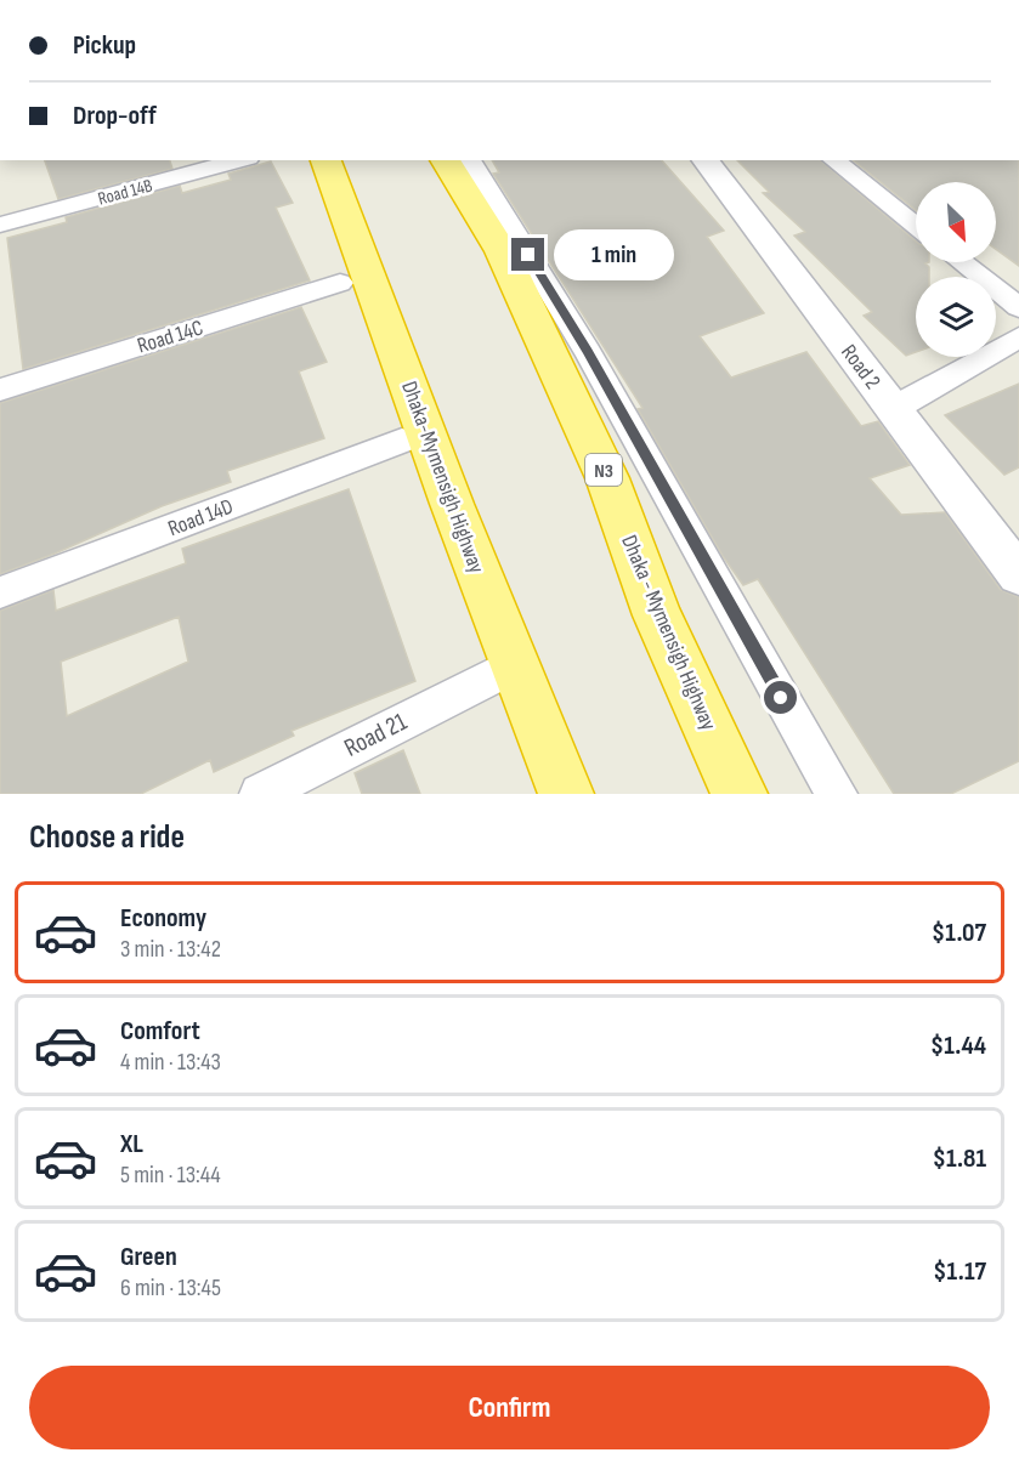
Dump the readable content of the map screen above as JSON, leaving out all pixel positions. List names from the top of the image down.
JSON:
{
  "streets": {
    "highway": ["N3", "Dhaka-Mymensigh Highway", "Dhaka - Mymensigh Highway"],
    "street": [
      "Road 14B",
      "Road 14C",
      "Road 2",
      "Road 14D",
      "Road 21"
    ]
  },
  "north": "bottom right",
  "page": {
    "banner": ["Pickup", "Drop-off"],
    "bubble": "1 min",
    "heading": "Choose a ride",
    "list": [
      {
        "name": "Economy",
        "note": "3 min · 13:42",
        "value": "$1.07"
      },
      {
        "name": "Comfort",
        "note": "4 min · 13:43",
        "value": "$1.44"
      },
      {
        "name": "XL",
        "note": "5 min · 13:44",
        "value": "$1.81"
      },
      {
        "name": "Green",
        "note": "6 min · 13:45",
        "value": "$1.17"
      }
    ],
    "buttons": "Confirm"
  }
}
